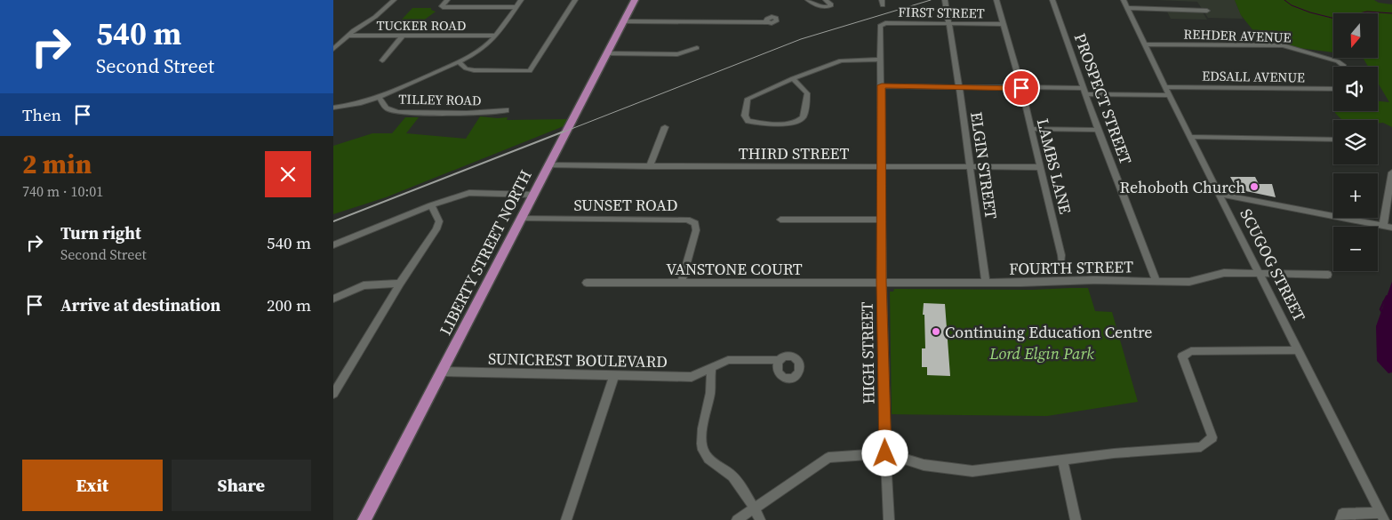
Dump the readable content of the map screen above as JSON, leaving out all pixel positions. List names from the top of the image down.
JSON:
{
  "streets": {
    "main road": ["LIBERTY STREET NORTH"],
    "street": [
      "FIRST STREET",
      "TUCKER ROAD",
      "REHDER AVENUE",
      "EDSALL AVENUE",
      "PROSPECT STREET",
      "TILLEY ROAD",
      "THIRD STREET",
      "ELGIN STREET",
      "LAMBS LANE",
      "SUNSET ROAD",
      "SCUGOG STREET",
      "FOURTH STREET",
      "VANSTONE COURT",
      "HIGH STREET",
      "SUNICREST BOULEVARD"
    ]
  },
  "crossings": [
    ["FIRST STREET", "ELGIN STREET"],
    ["FIRST STREET", "LAMBS LANE"],
    ["FIRST STREET", "HIGH STREET"],
    ["REHDER AVENUE", "SCUGOG STREET"],
    ["EDSALL AVENUE", "SCUGOG STREET"],
    ["PROSPECT STREET", "FOURTH STREET"],
    ["THIRD STREET", "ELGIN STREET"],
    ["THIRD STREET", "LAMBS LANE"],
    ["THIRD STREET", "LIBERTY STREET NORTH"],
    ["THIRD STREET", "HIGH STREET"],
    ["ELGIN STREET", "FOURTH STREET"],
    ["SUNSET ROAD", "LIBERTY STREET NORTH"],
    ["SUNSET ROAD", "VANSTONE COURT"],
    ["LIBERTY STREET NORTH", "SUNICREST BOULEVARD"],
    ["SCUGOG STREET", "FOURTH STREET"],
    ["FOURTH STREET", "VANSTONE COURT"],
    ["FOURTH STREET", "HIGH STREET"],
    ["VANSTONE COURT", "HIGH STREET"]
  ],
  "parks": ["Lord Elgin Park"],
  "places": ["Rehoboth Church", "Continuing Education Centre"],
  "north": "bottom",
  "page": {
    "turn": ["540 m", "Second Street"],
    "map_buttons": ["+", "−"],
    "then": "Then",
    "heading": ["2 min", "740 m · 10:01"],
    "list": [
      {
        "name": "Turn right",
        "note": "Second Street",
        "value": "540 m"
      },
      {
        "name": "Arrive at destination",
        "value": "200 m"
      }
    ],
    "buttons": ["Exit", "Share"]
  }
}
